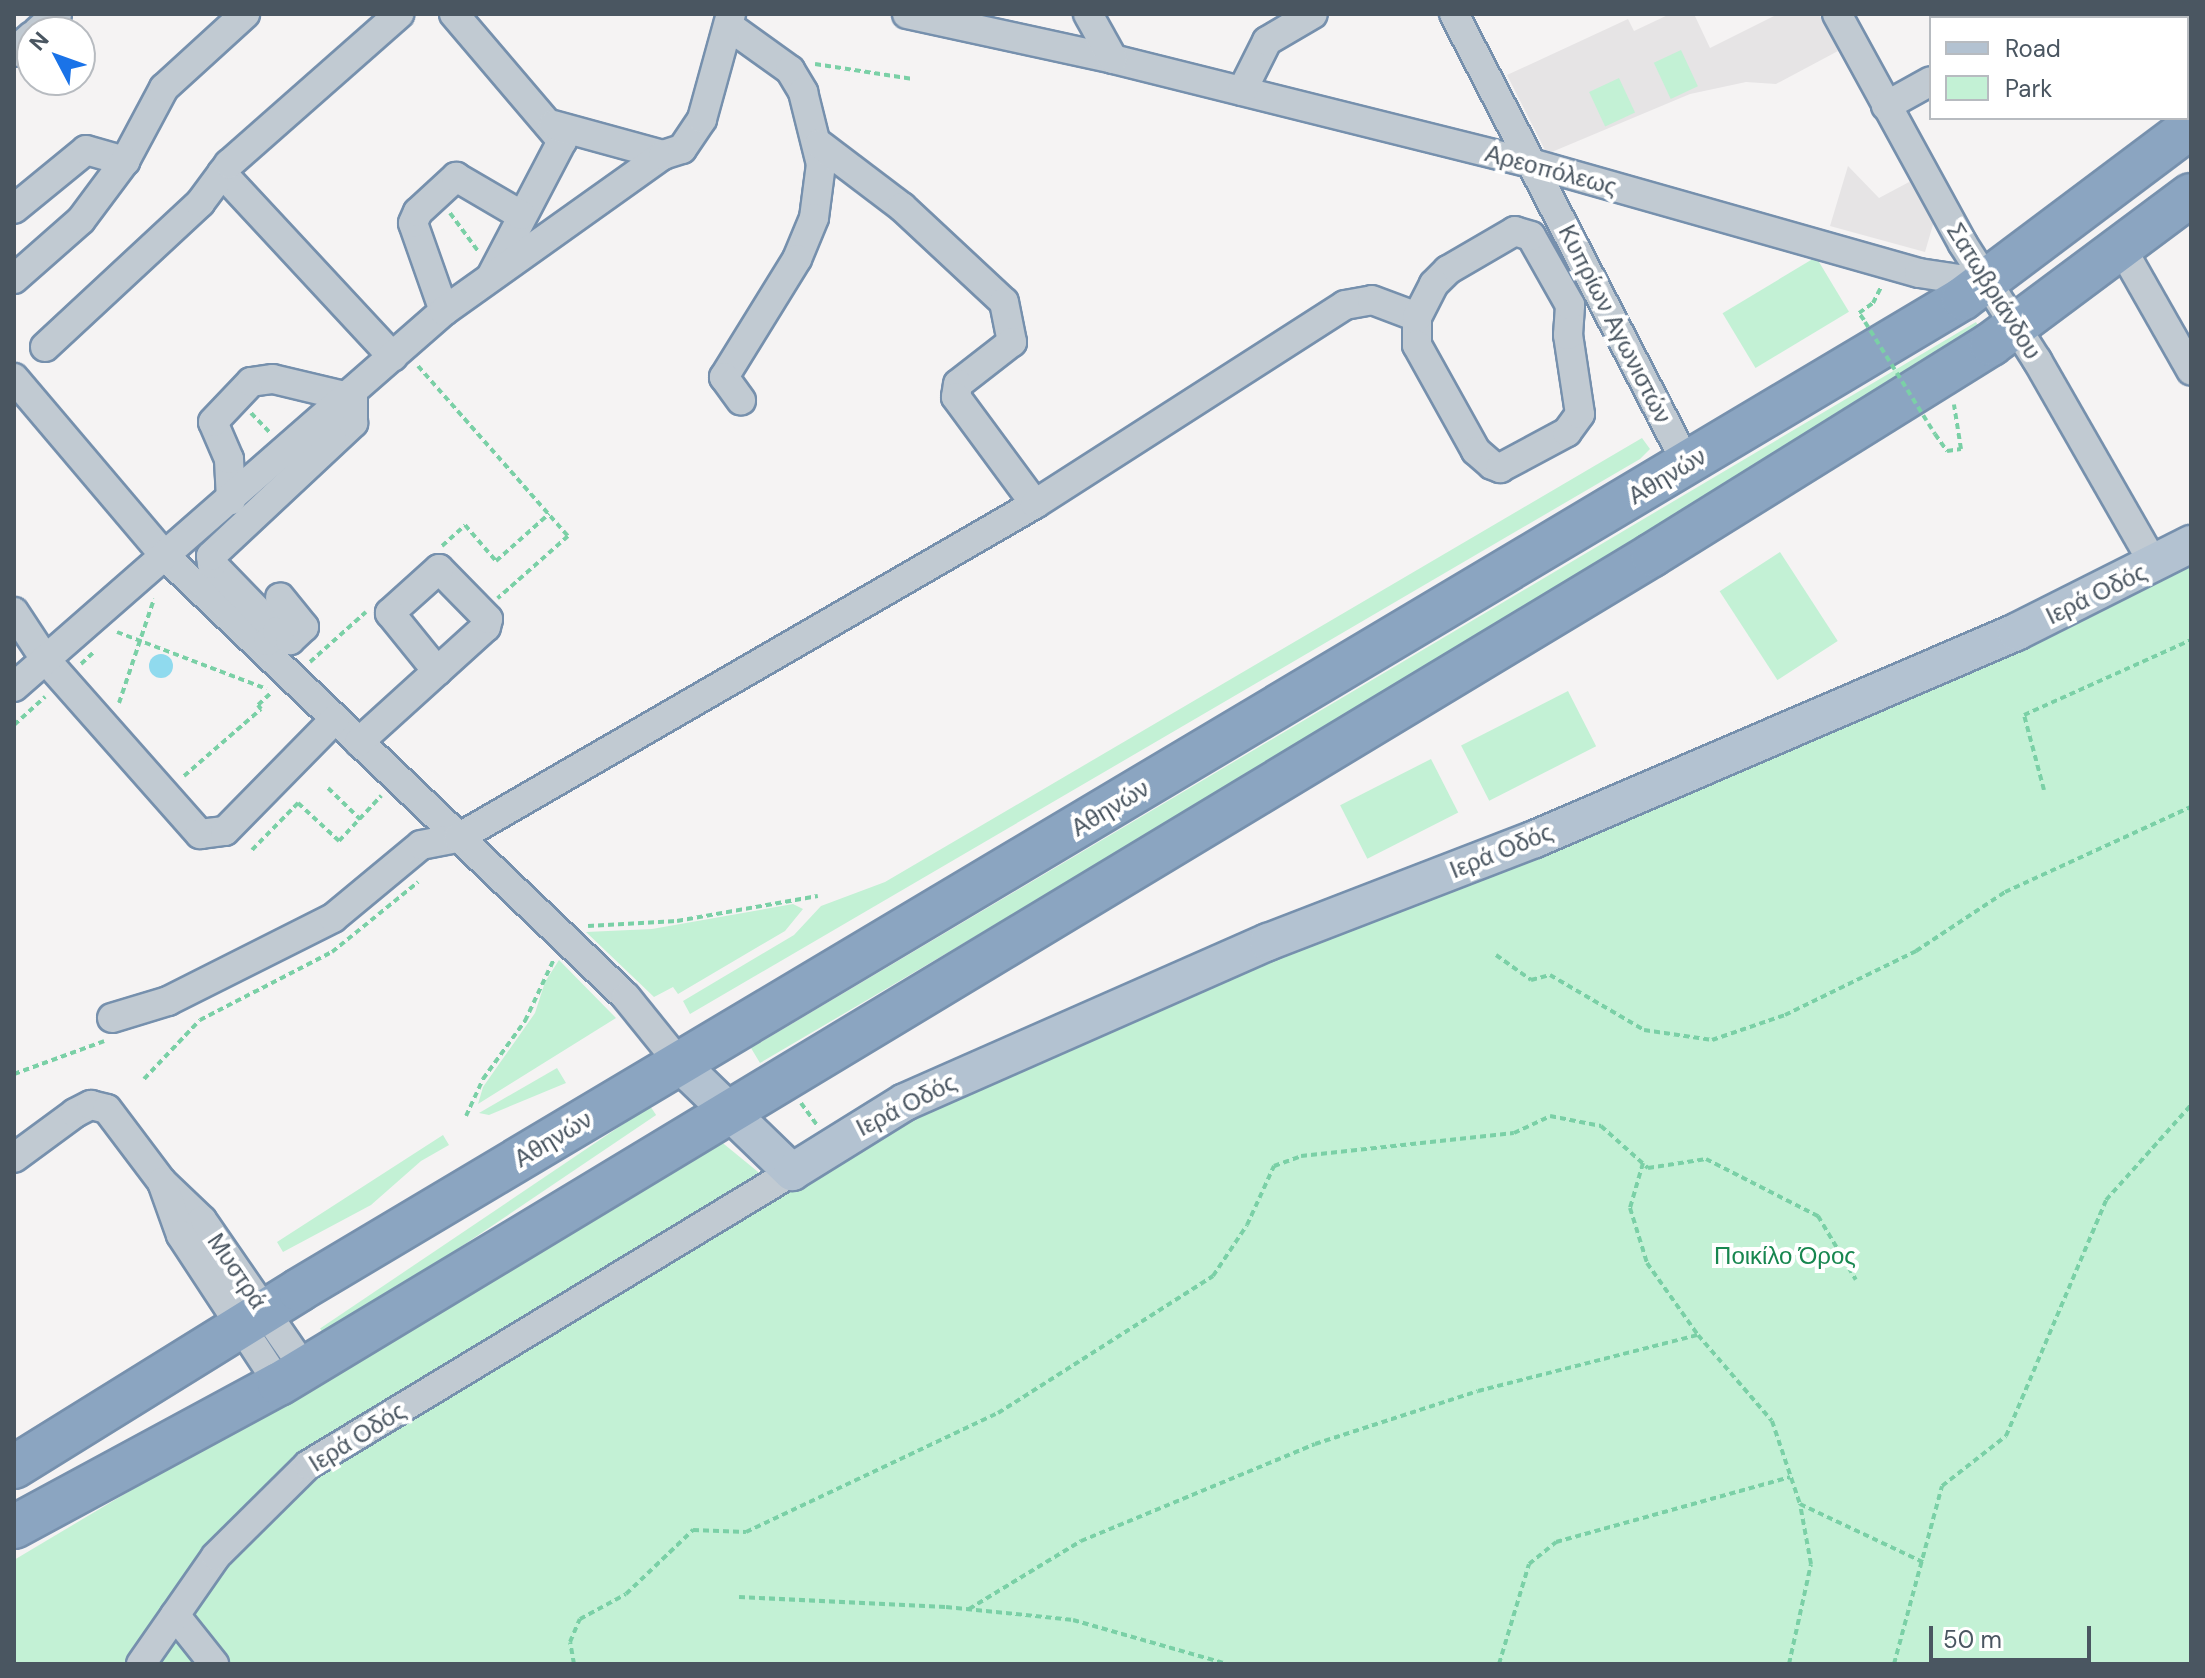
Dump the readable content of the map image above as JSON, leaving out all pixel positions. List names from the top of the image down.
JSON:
{
  "streets": {
    "highway": ["Αθηνών"],
    "main road": ["Ιερά Οδός"],
    "street": [
      "Αρεοπόλεως",
      "Σατωβριάνδου",
      "Κυπρίων Αγωνιστών",
      "Μυστρά"
    ]
  },
  "crossings": [
    ["Αρεοπόλεως", "Σατωβριάνδου"],
    ["Αρεοπόλεως", "Κυπρίων Αγωνιστών"],
    ["Αρεοπόλεως", "Αθηνών"],
    ["Σατωβριάνδου", "Αθηνών"],
    ["Σατωβριάνδου", "Ιερά Οδός"],
    ["Κυπρίων Αγωνιστών", "Αθηνών"],
    ["Αθηνών", "Μυστρά"]
  ],
  "parks": ["Ποικίλο Όρος"],
  "legend": ["Road", "Park"],
  "scale_bar": "50 m",
  "north": "top left"
}
